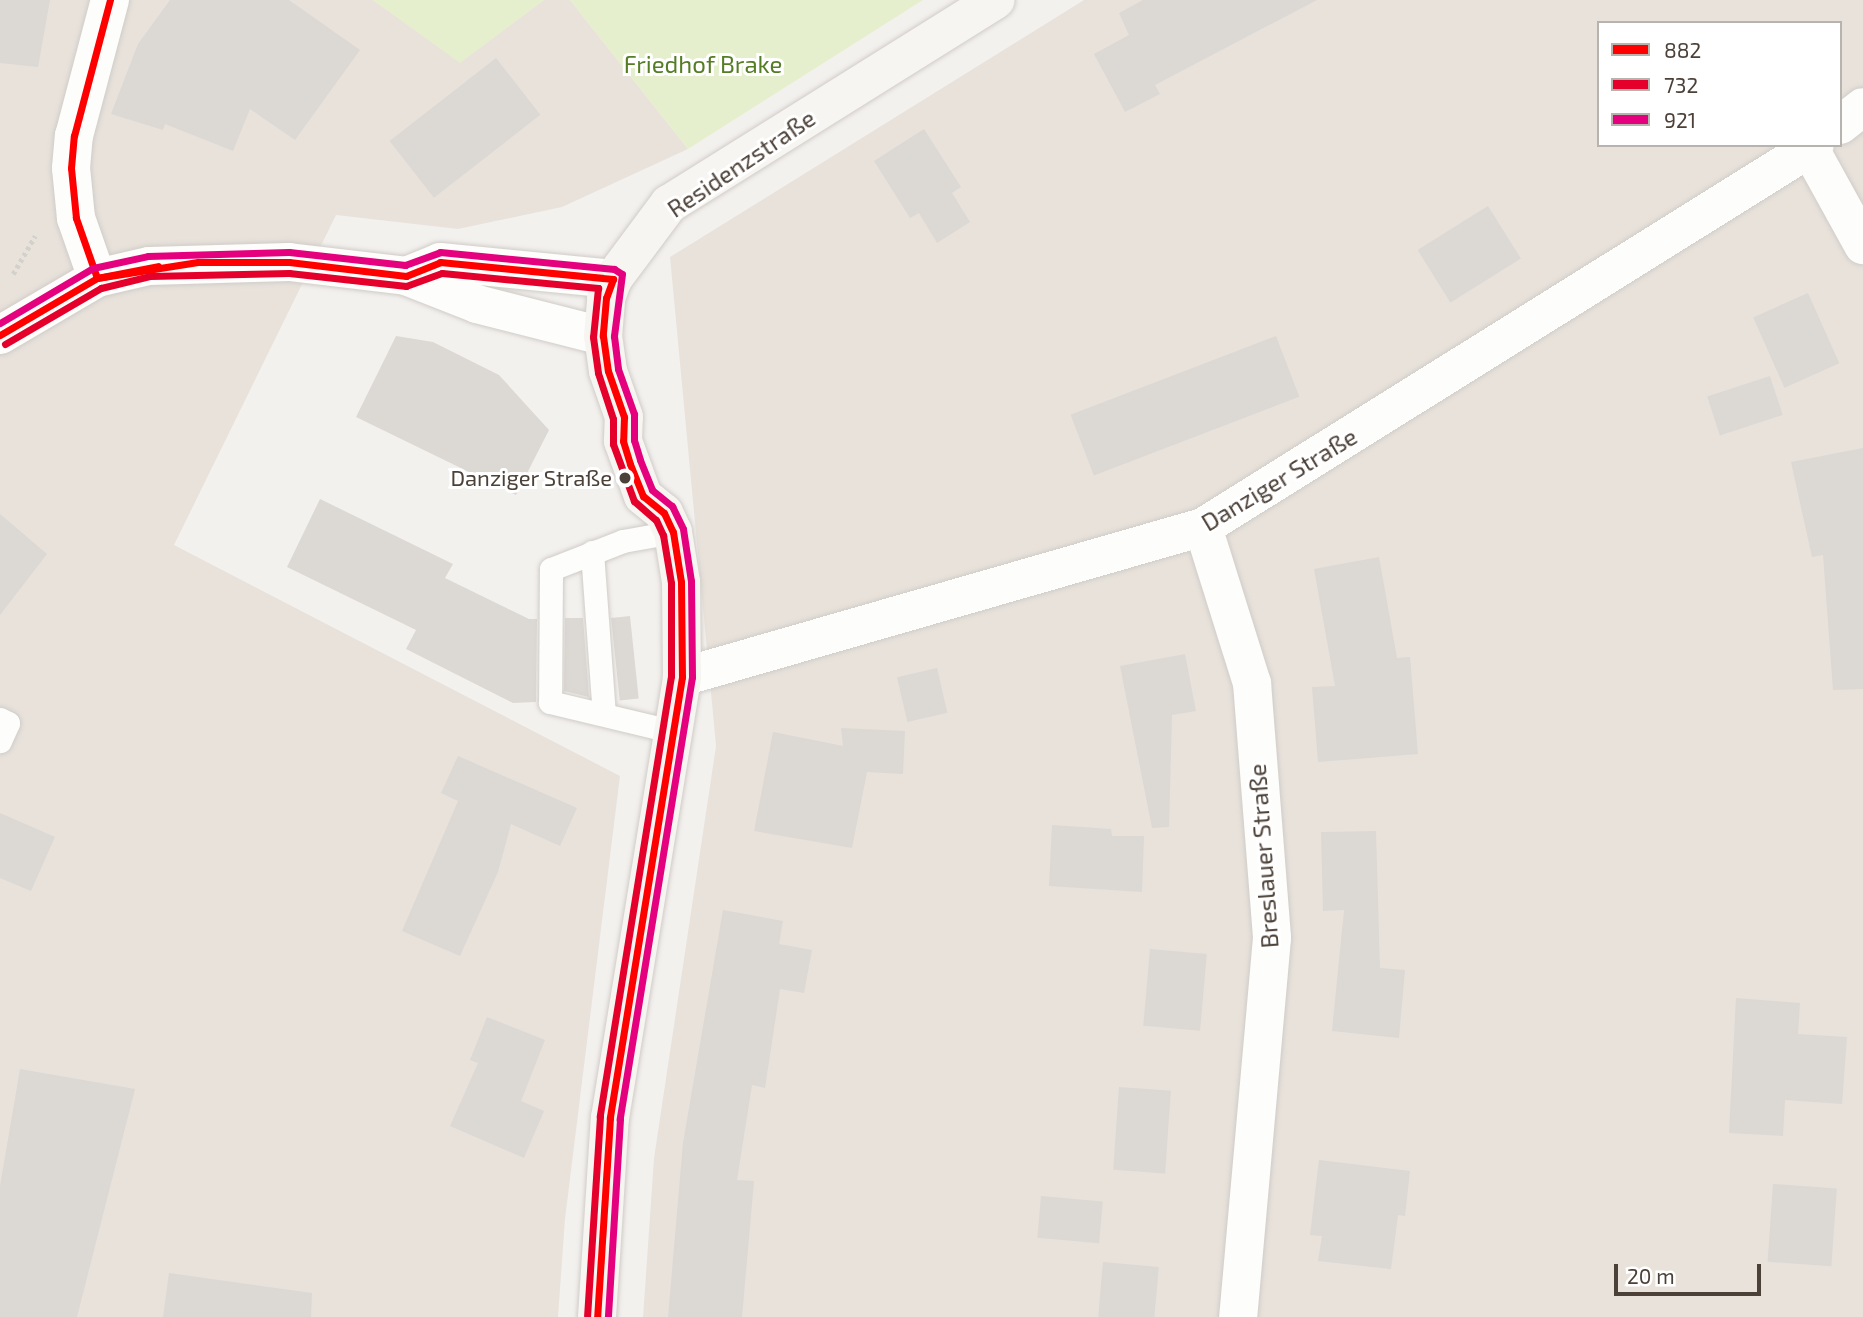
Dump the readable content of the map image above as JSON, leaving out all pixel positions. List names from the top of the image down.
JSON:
{
  "streets": {
    "main road": ["Residenzstraße"],
    "street": ["Danziger Straße", "Breslauer Straße"]
  },
  "crossings": [
    ["Danziger Straße", "Breslauer Straße"]
  ],
  "parks": ["Friedhof Brake"],
  "places": ["Danziger Straße"],
  "lines": ["transit line 882", "transit line 921", "transit line 732"],
  "legend": ["882", "732", "921"],
  "scale_bar": "20 m"
}
